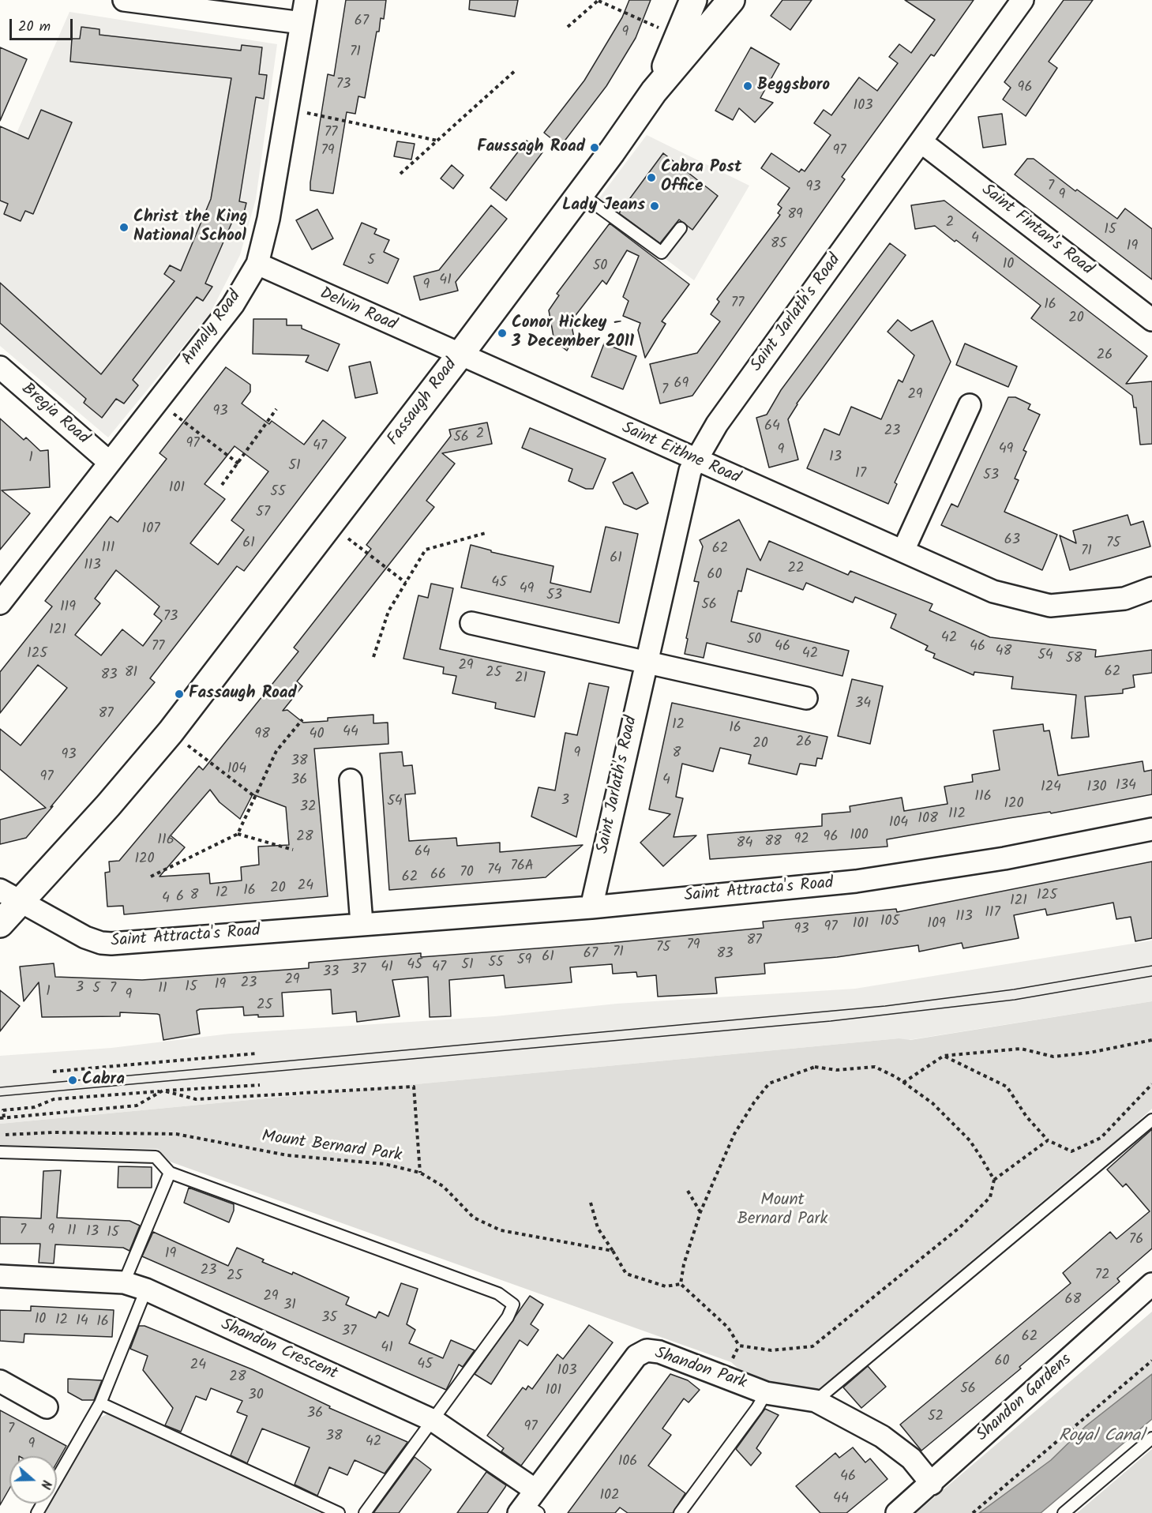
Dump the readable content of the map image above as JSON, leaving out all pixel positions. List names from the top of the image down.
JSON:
{
  "streets": {
    "street": [
      "Saint Fintan's Road",
      "Delvin Road",
      "Saint Jarlath's Road",
      "Annaly Road",
      "Fassaugh Road",
      "Bregia Road",
      "Saint Eithne Road",
      "Saint Attracta's Road",
      "Shandon Crescent",
      "Shandon Park",
      "Shandon Gardens"
    ],
    "path": ["Mount Bernard Park"]
  },
  "crossings": [
    ["Saint Fintan's Road", "Saint Jarlath's Road"],
    ["Delvin Road", "Annaly Road"],
    ["Delvin Road", "Fassaugh Road"],
    ["Delvin Road", "Saint Eithne Road"],
    ["Saint Jarlath's Road", "Saint Eithne Road"],
    ["Saint Jarlath's Road", "Saint Attracta's Road"],
    ["Annaly Road", "Bregia Road"],
    ["Fassaugh Road", "Saint Eithne Road"],
    ["Fassaugh Road", "Saint Attracta's Road"],
    ["Shandon Crescent", "Shandon Park"],
    ["Shandon Park", "Shandon Gardens"]
  ],
  "water": ["Royal Canal"],
  "parks": ["Mount Bernard Park"],
  "places": [
    "Beggsboro",
    "Faussagh Road",
    "Cabra Post Office",
    "Lady Jeans",
    "Christ the King National School",
    "Conor Hickey - 3 December 2011",
    "Fassaugh Road",
    "Cabra"
  ],
  "house_numbers": [
    "67",
    "9",
    "71",
    "73",
    "96",
    "103",
    "77",
    "79",
    "97",
    "7",
    "93",
    "9",
    "89",
    "2",
    "15",
    "4",
    "85",
    "19",
    "5",
    "10",
    "50",
    "41",
    "9",
    "77",
    "16",
    "20",
    "26",
    "69",
    "7",
    "29",
    "93",
    "64",
    "23",
    "2",
    "56",
    "97",
    "47",
    "49",
    "9",
    "13",
    "1",
    "51",
    "17",
    "53",
    "101",
    "55",
    "57",
    "107",
    "63",
    "61",
    "75",
    "111",
    "62",
    "71",
    "61",
    "113",
    "22",
    "60",
    "45",
    "49",
    "53",
    "56",
    "119",
    "73",
    "121",
    "42",
    "50",
    "77",
    "46",
    "46",
    "48",
    "125",
    "42",
    "54",
    "58",
    "29",
    "62",
    "81",
    "25",
    "83",
    "21",
    "34",
    "87",
    "12",
    "16",
    "44",
    "98",
    "40",
    "26",
    "20",
    "9",
    "8",
    "93",
    "38",
    "104",
    "97",
    "36",
    "4",
    "134",
    "124",
    "130",
    "116",
    "3",
    "54",
    "120",
    "32",
    "112",
    "108",
    "104",
    "100",
    "28",
    "96",
    "92",
    "116",
    "88",
    "84",
    "64",
    "120",
    "76A",
    "74",
    "70",
    "66",
    "62",
    "24",
    "20",
    "16",
    "12",
    "8",
    "125",
    "6",
    "4",
    "121",
    "117",
    "113",
    "105",
    "101",
    "109",
    "97",
    "93",
    "87",
    "79",
    "75",
    "71",
    "67",
    "83",
    "61",
    "59",
    "55",
    "45",
    "51",
    "41",
    "47",
    "37",
    "33",
    "29",
    "23",
    "19",
    "15",
    "3",
    "5",
    "7",
    "11",
    "1",
    "9",
    "25",
    "7",
    "9",
    "11",
    "13",
    "15",
    "76",
    "19",
    "23",
    "72",
    "25",
    "29",
    "68",
    "31",
    "35",
    "10",
    "12",
    "14",
    "16",
    "37",
    "62",
    "41",
    "60",
    "45",
    "24",
    "103",
    "28",
    "56",
    "101",
    "30",
    "36",
    "52",
    "97",
    "7",
    "38",
    "42",
    "9",
    "106",
    "46",
    "102",
    "44"
  ],
  "scale_bar": "20 m",
  "north": "right"
}
